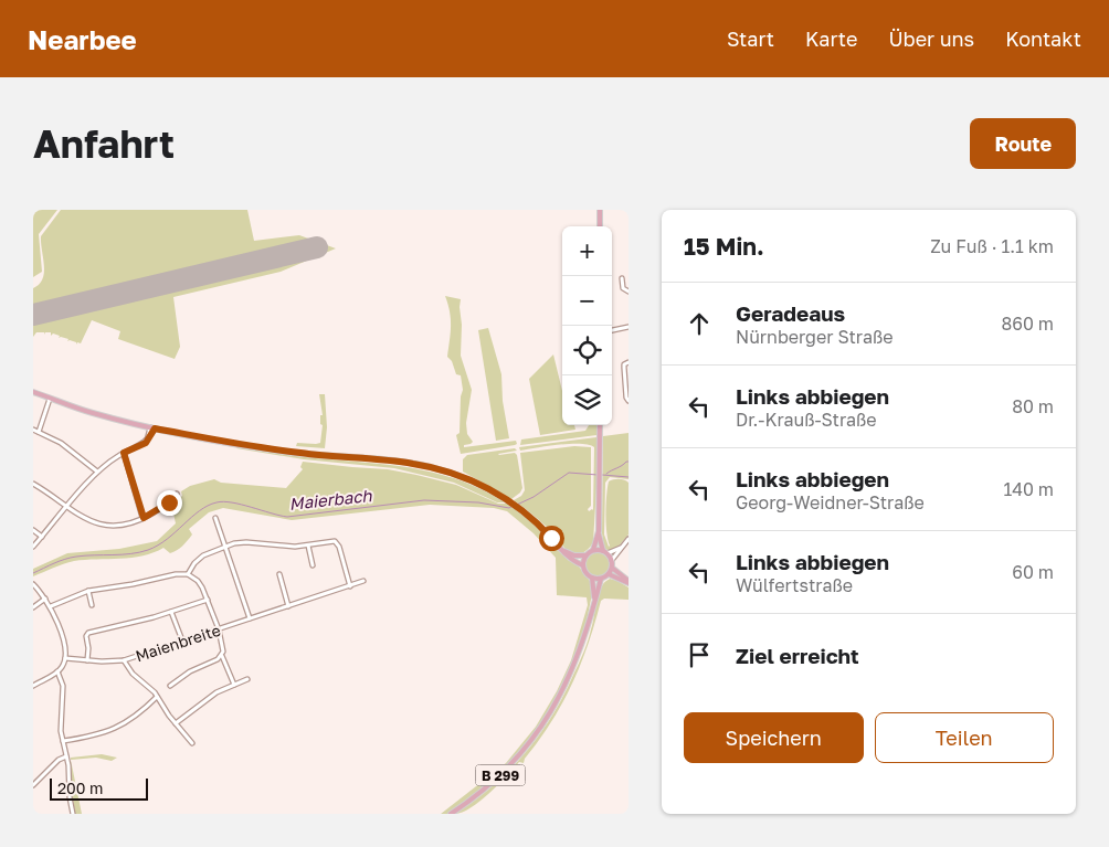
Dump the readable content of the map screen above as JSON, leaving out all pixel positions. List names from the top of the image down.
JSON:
{
  "streets": {
    "main road": ["B 299"],
    "street": ["Maienbreite"]
  },
  "water": ["Maierbach"],
  "scale_bar": "200 m",
  "page": {
    "header": "Nearbee",
    "nav": [
      "Start",
      "Karte",
      "Über uns",
      "Kontakt"
    ],
    "buttons": [
      "Route",
      ["Speichern", "Teilen"]
    ],
    "title": "Anfahrt",
    "heading": ["15 Min.", "Zu Fuß · 1.1 km"],
    "map_buttons": ["+", "−"],
    "list": [
      ["Geradeaus", "Nürnberger Straße", "860 m"],
      ["Links abbiegen", "Dr.-Krauß-Straße", "80 m"],
      ["Links abbiegen", "Georg-Weidner-Straße", "140 m"],
      ["Links abbiegen", "Wülfertstraße", "60 m"],
      "Ziel erreicht"
    ],
    "scale": "200 m"
  }
}
